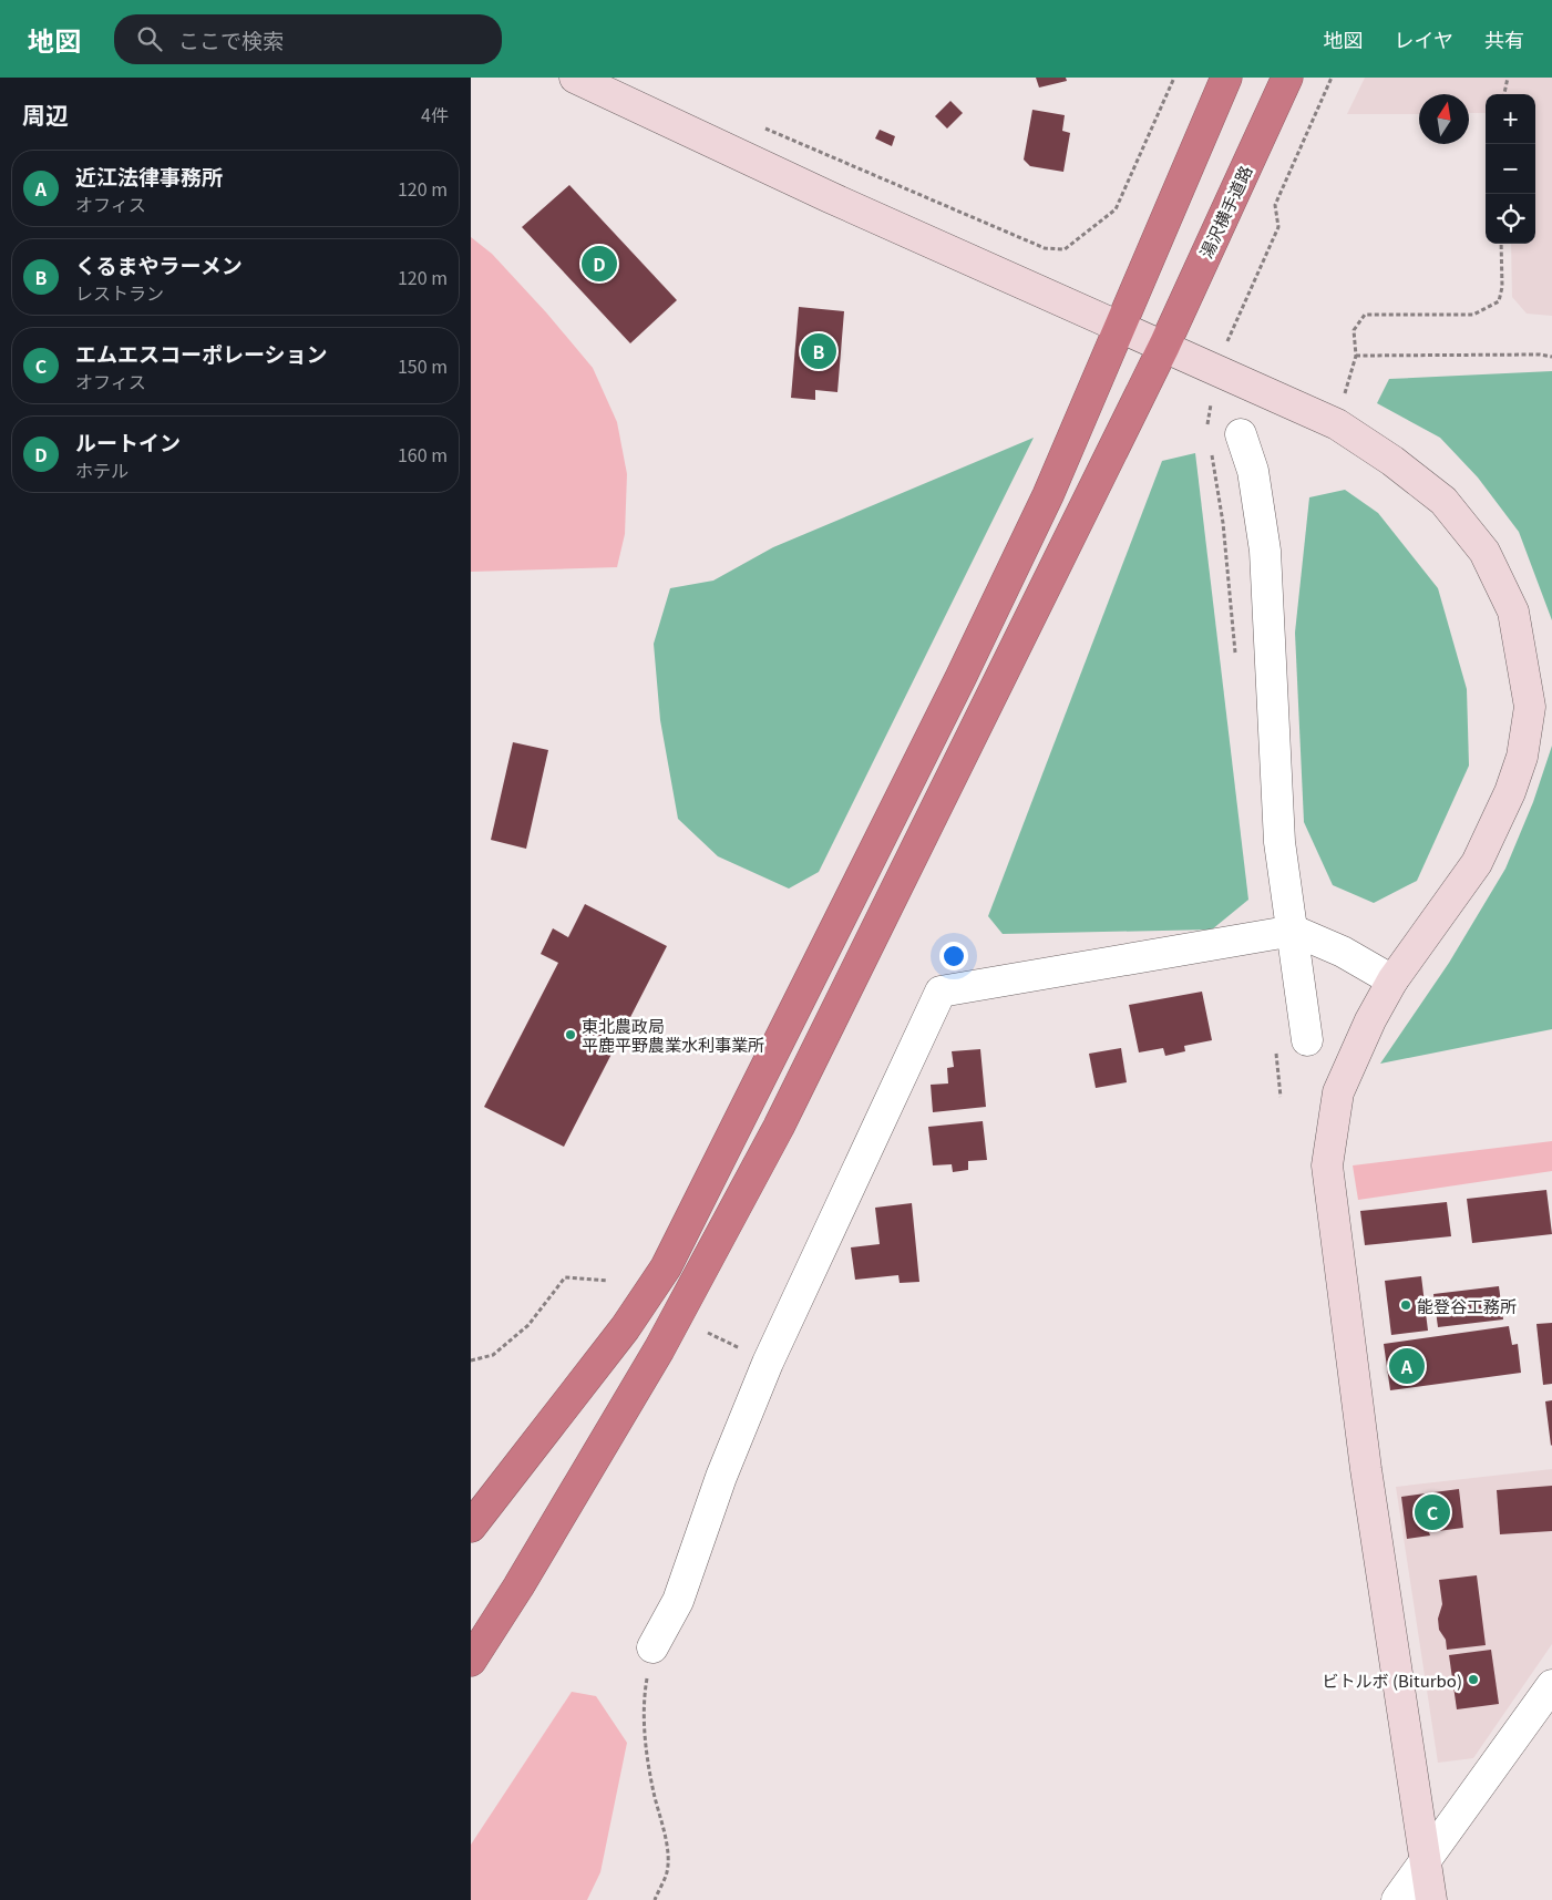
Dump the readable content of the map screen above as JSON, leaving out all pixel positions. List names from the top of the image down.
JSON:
{
  "streets": {
    "highway": ["湯沢横手道路"]
  },
  "places": ["東北農政局 平鹿平野農業水利事業所", "能登谷工務所", "ビトルボ (Biturbo)"],
  "north": "top",
  "page": {
    "header": "地図",
    "search": "ここで検索",
    "nav": ["地図", "レイヤ", "共有"],
    "heading": ["周辺", "4件"],
    "map_buttons": ["+", "−"],
    "list": [
      {
        "mark": "A",
        "name": "近江法律事務所",
        "note": "オフィス",
        "value": "120 m"
      },
      {
        "mark": "B",
        "name": "くるまやラーメン",
        "note": "レストラン",
        "value": "120 m"
      },
      {
        "mark": "C",
        "name": "エムエスコーポレーション",
        "note": "オフィス",
        "value": "150 m"
      },
      {
        "mark": "D",
        "name": "ルートイン",
        "note": "ホテル",
        "value": "160 m"
      }
    ],
    "pins": [
      "D",
      "B",
      "A",
      "C"
    ]
  }
}
